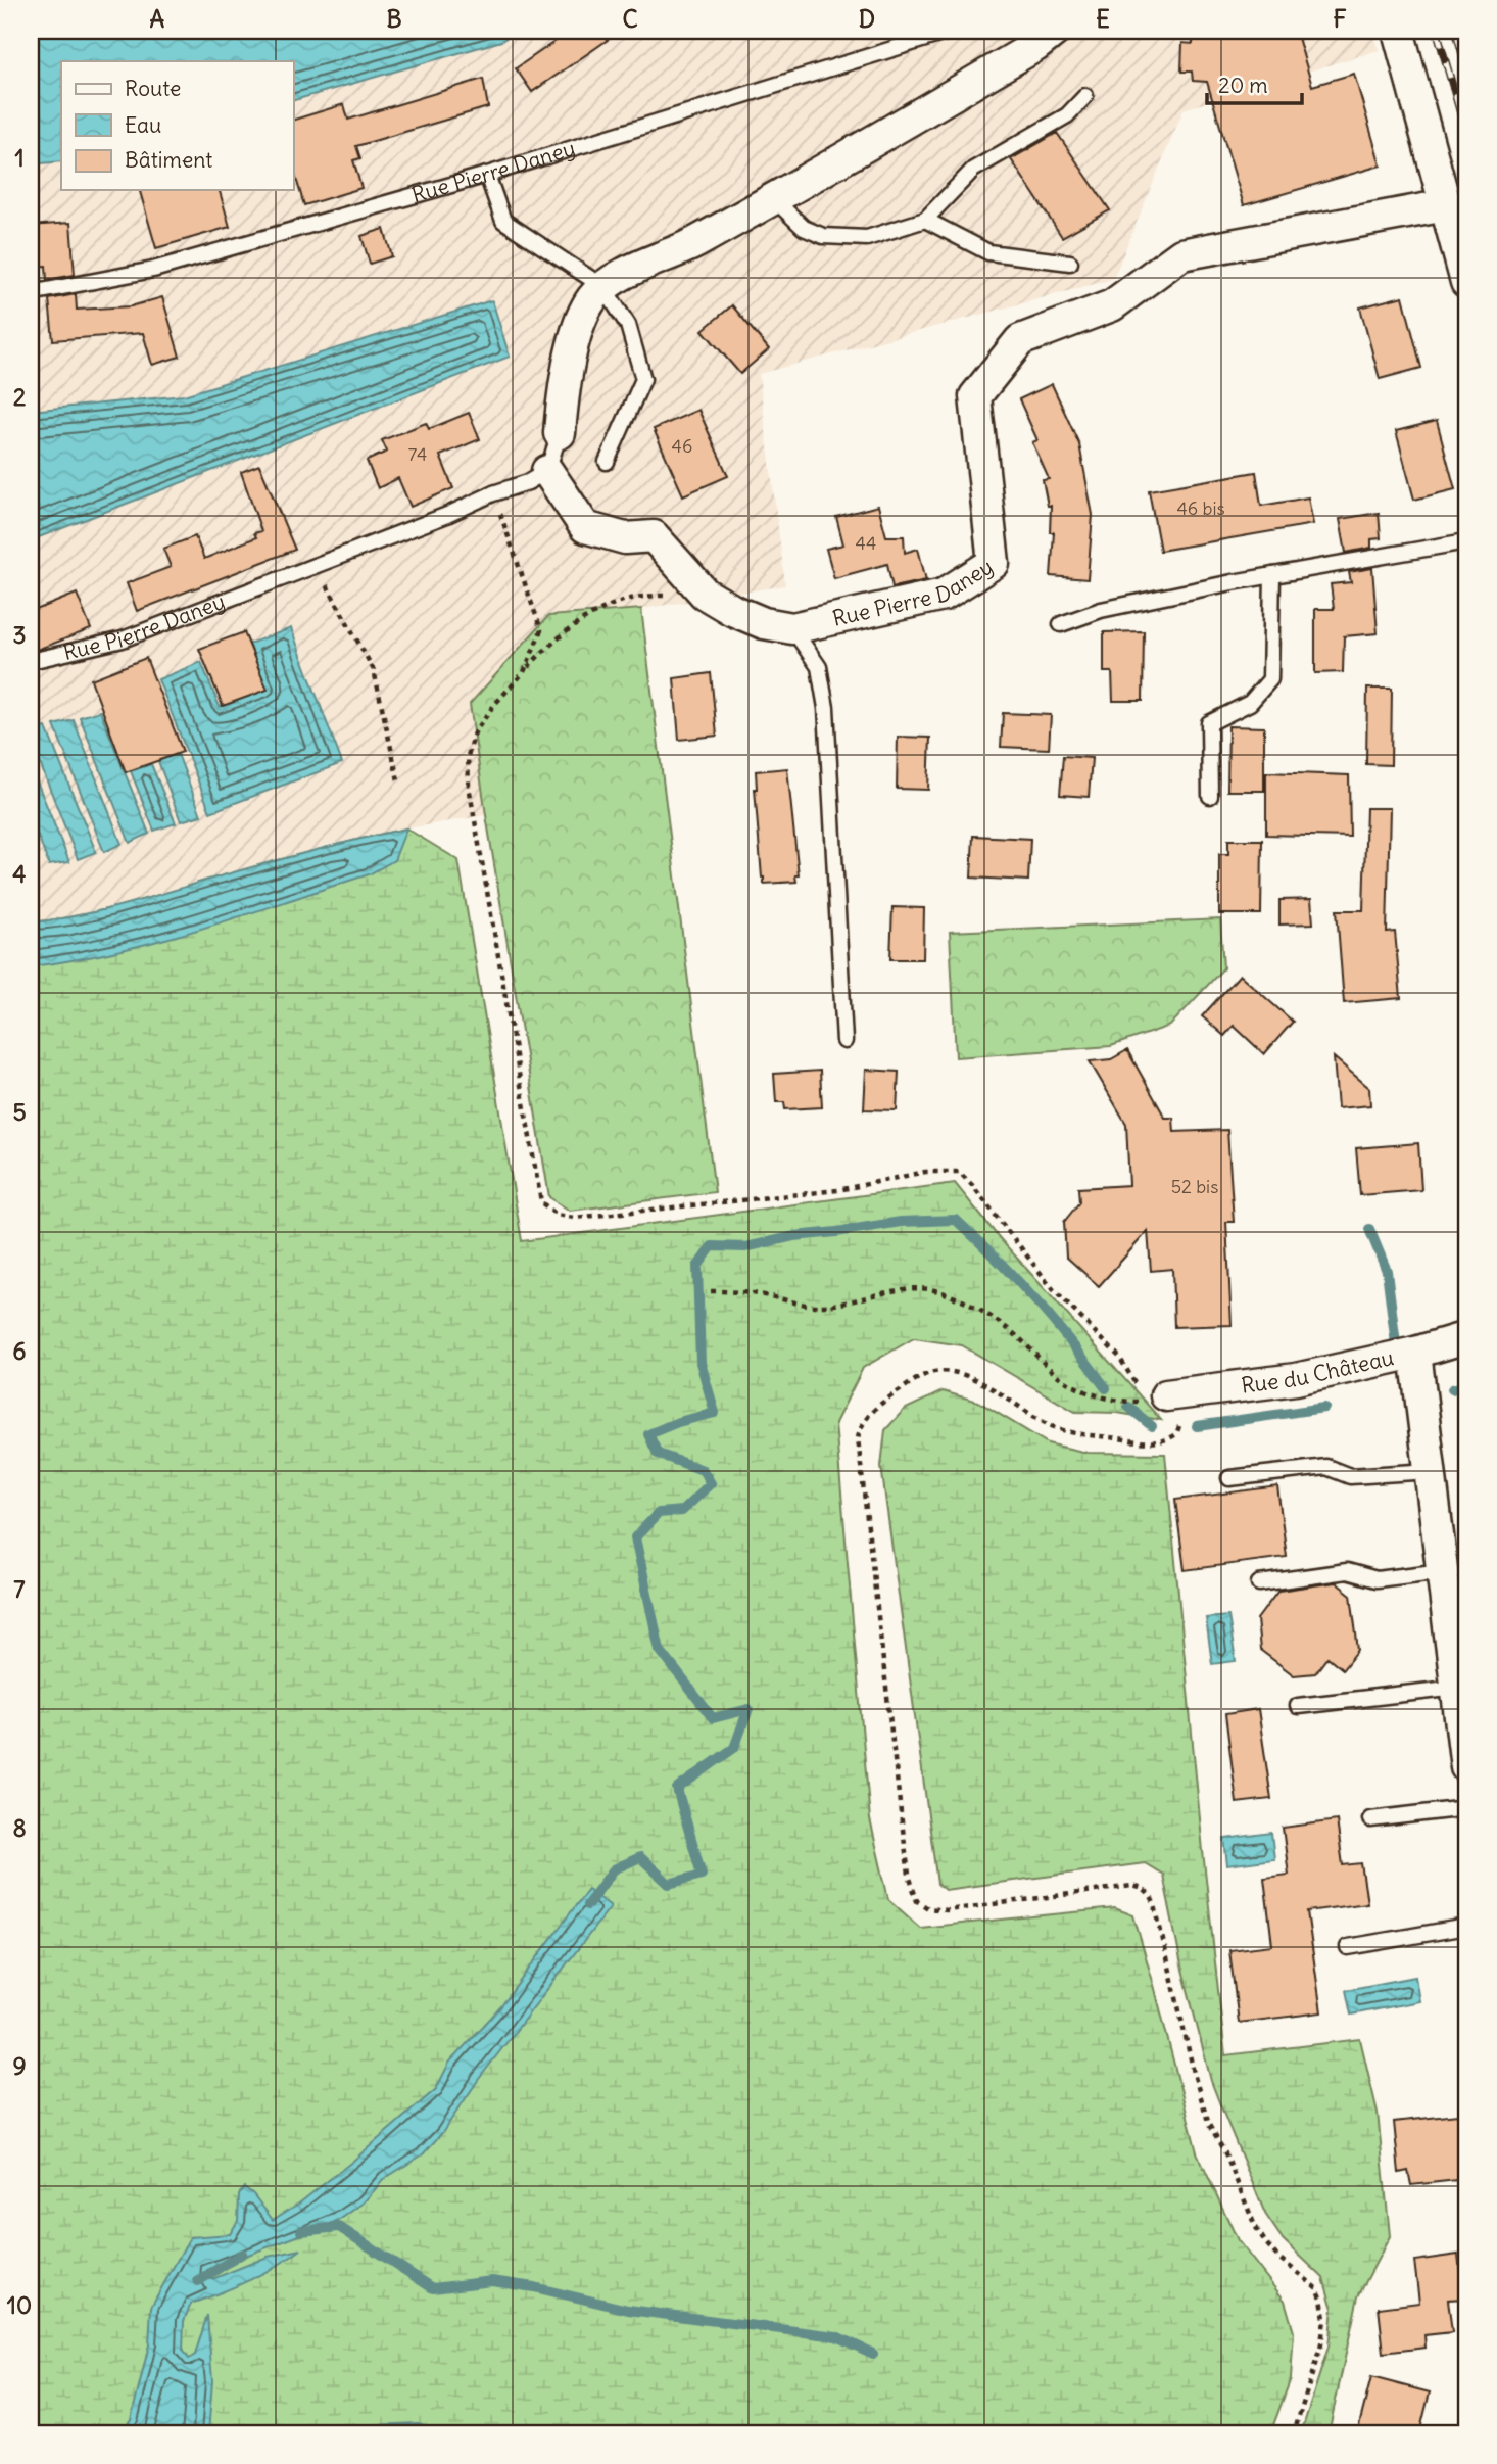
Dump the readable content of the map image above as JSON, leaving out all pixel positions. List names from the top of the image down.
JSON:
{
  "streets": {
    "street": ["Rue Pierre Daney", "Rue du Château"]
  },
  "house_numbers": [
    "46",
    "74",
    "46 bis",
    "44",
    "52 bis"
  ],
  "legend": ["Route", "Eau", "Bâtiment"],
  "scale_bar": "20 m",
  "grid": {
    "columns": [
      "A",
      "B",
      "C",
      "D",
      "E",
      "F"
    ],
    "rows": [
      "1",
      "2",
      "3",
      "4",
      "5",
      "6",
      "7",
      "8",
      "9",
      "10"
    ]
  }
}
